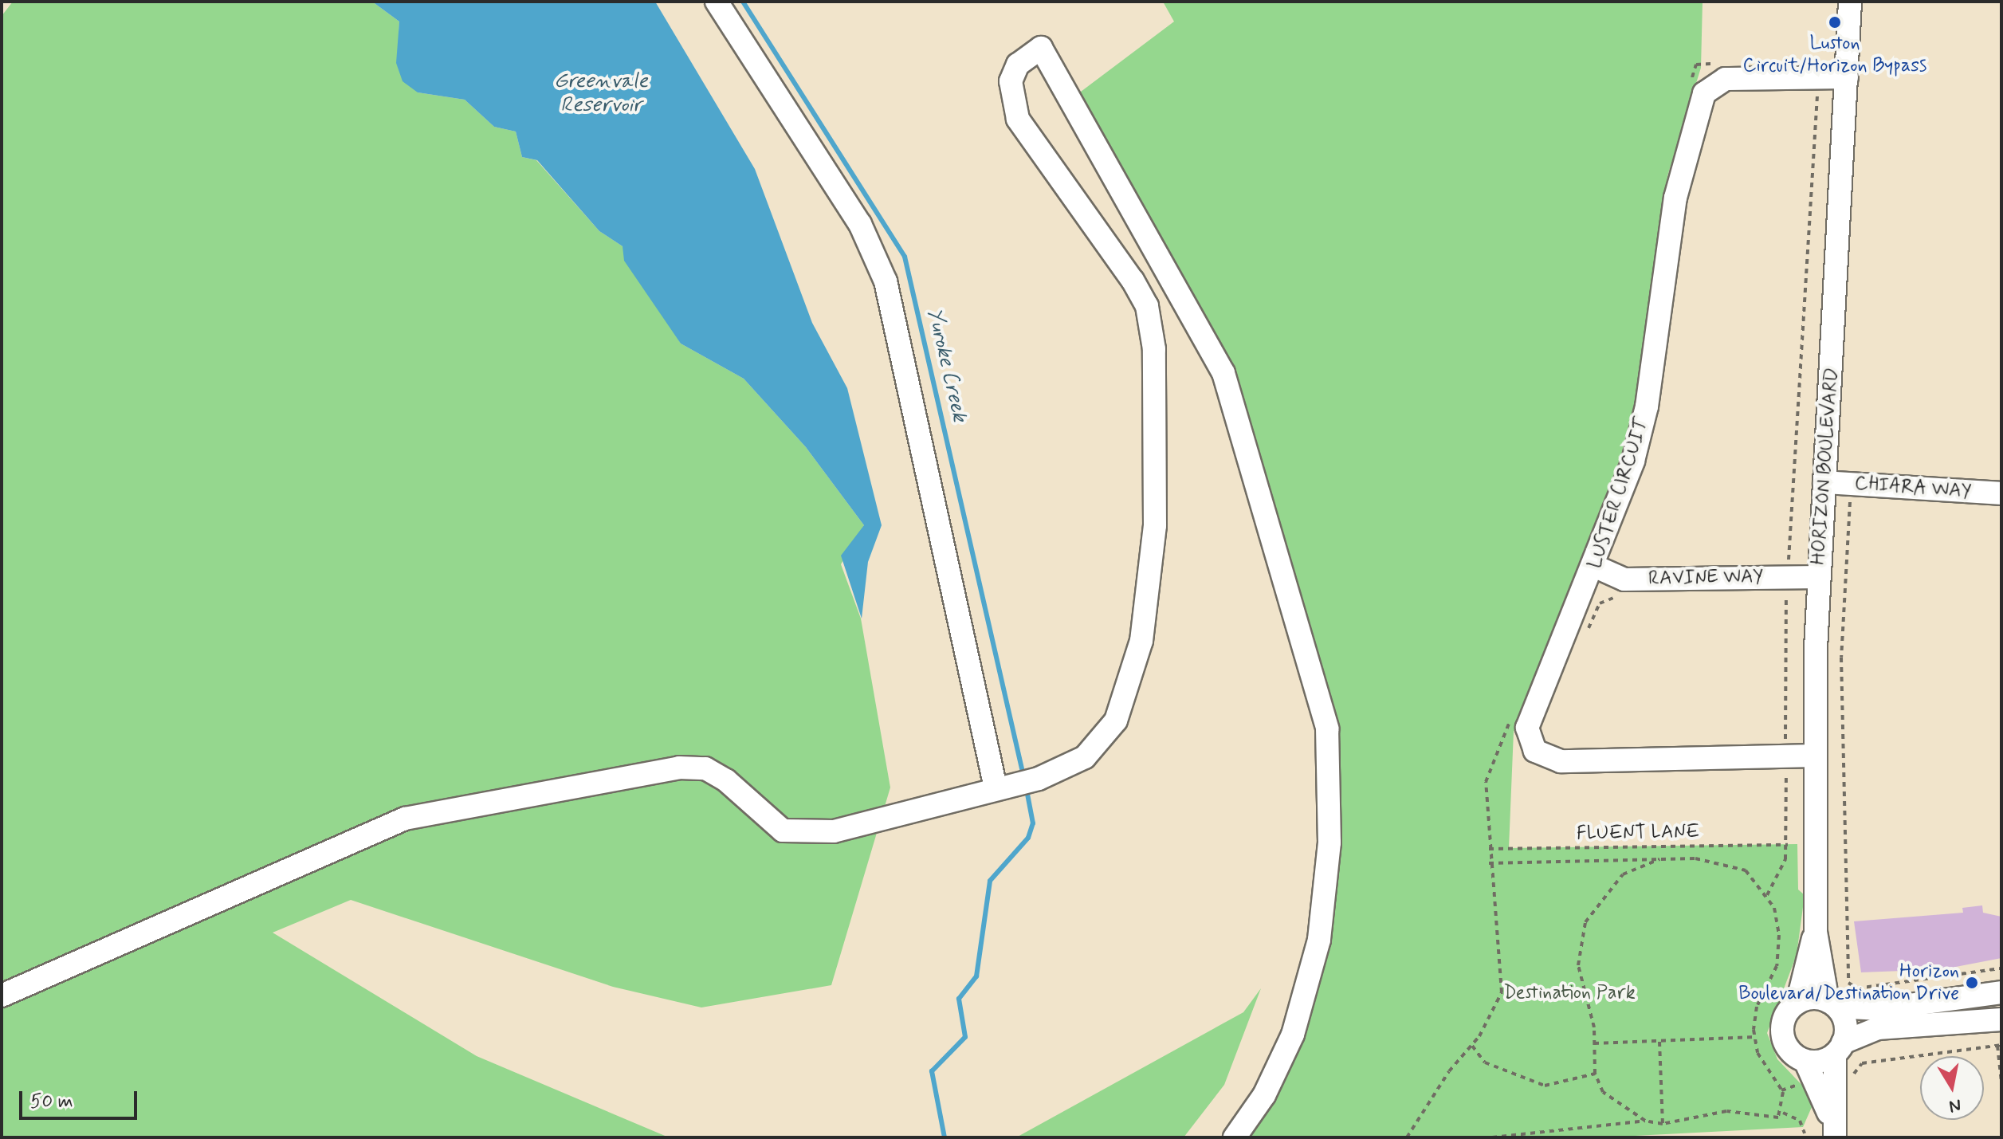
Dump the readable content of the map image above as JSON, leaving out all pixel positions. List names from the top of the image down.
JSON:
{
  "streets": {
    "street": [
      "HORIZON BOULEVARD",
      "CHIARA WAY",
      "LUSTER CIRCUIT",
      "RAVINE WAY"
    ],
    "path": ["FLUENT LANE"]
  },
  "crossings": [
    ["HORIZON BOULEVARD", "CHIARA WAY"],
    ["HORIZON BOULEVARD", "LUSTER CIRCUIT"],
    ["HORIZON BOULEVARD", "RAVINE WAY"],
    ["LUSTER CIRCUIT", "RAVINE WAY"]
  ],
  "water": ["Greenvale Reservoir", "Yuroke Creek"],
  "parks": ["Destination Park"],
  "places": ["Luston Circuit/Horizon Bypass", "Horizon Boulevard/Destination Drive"],
  "scale_bar": "50 m",
  "north": "bottom"
}
